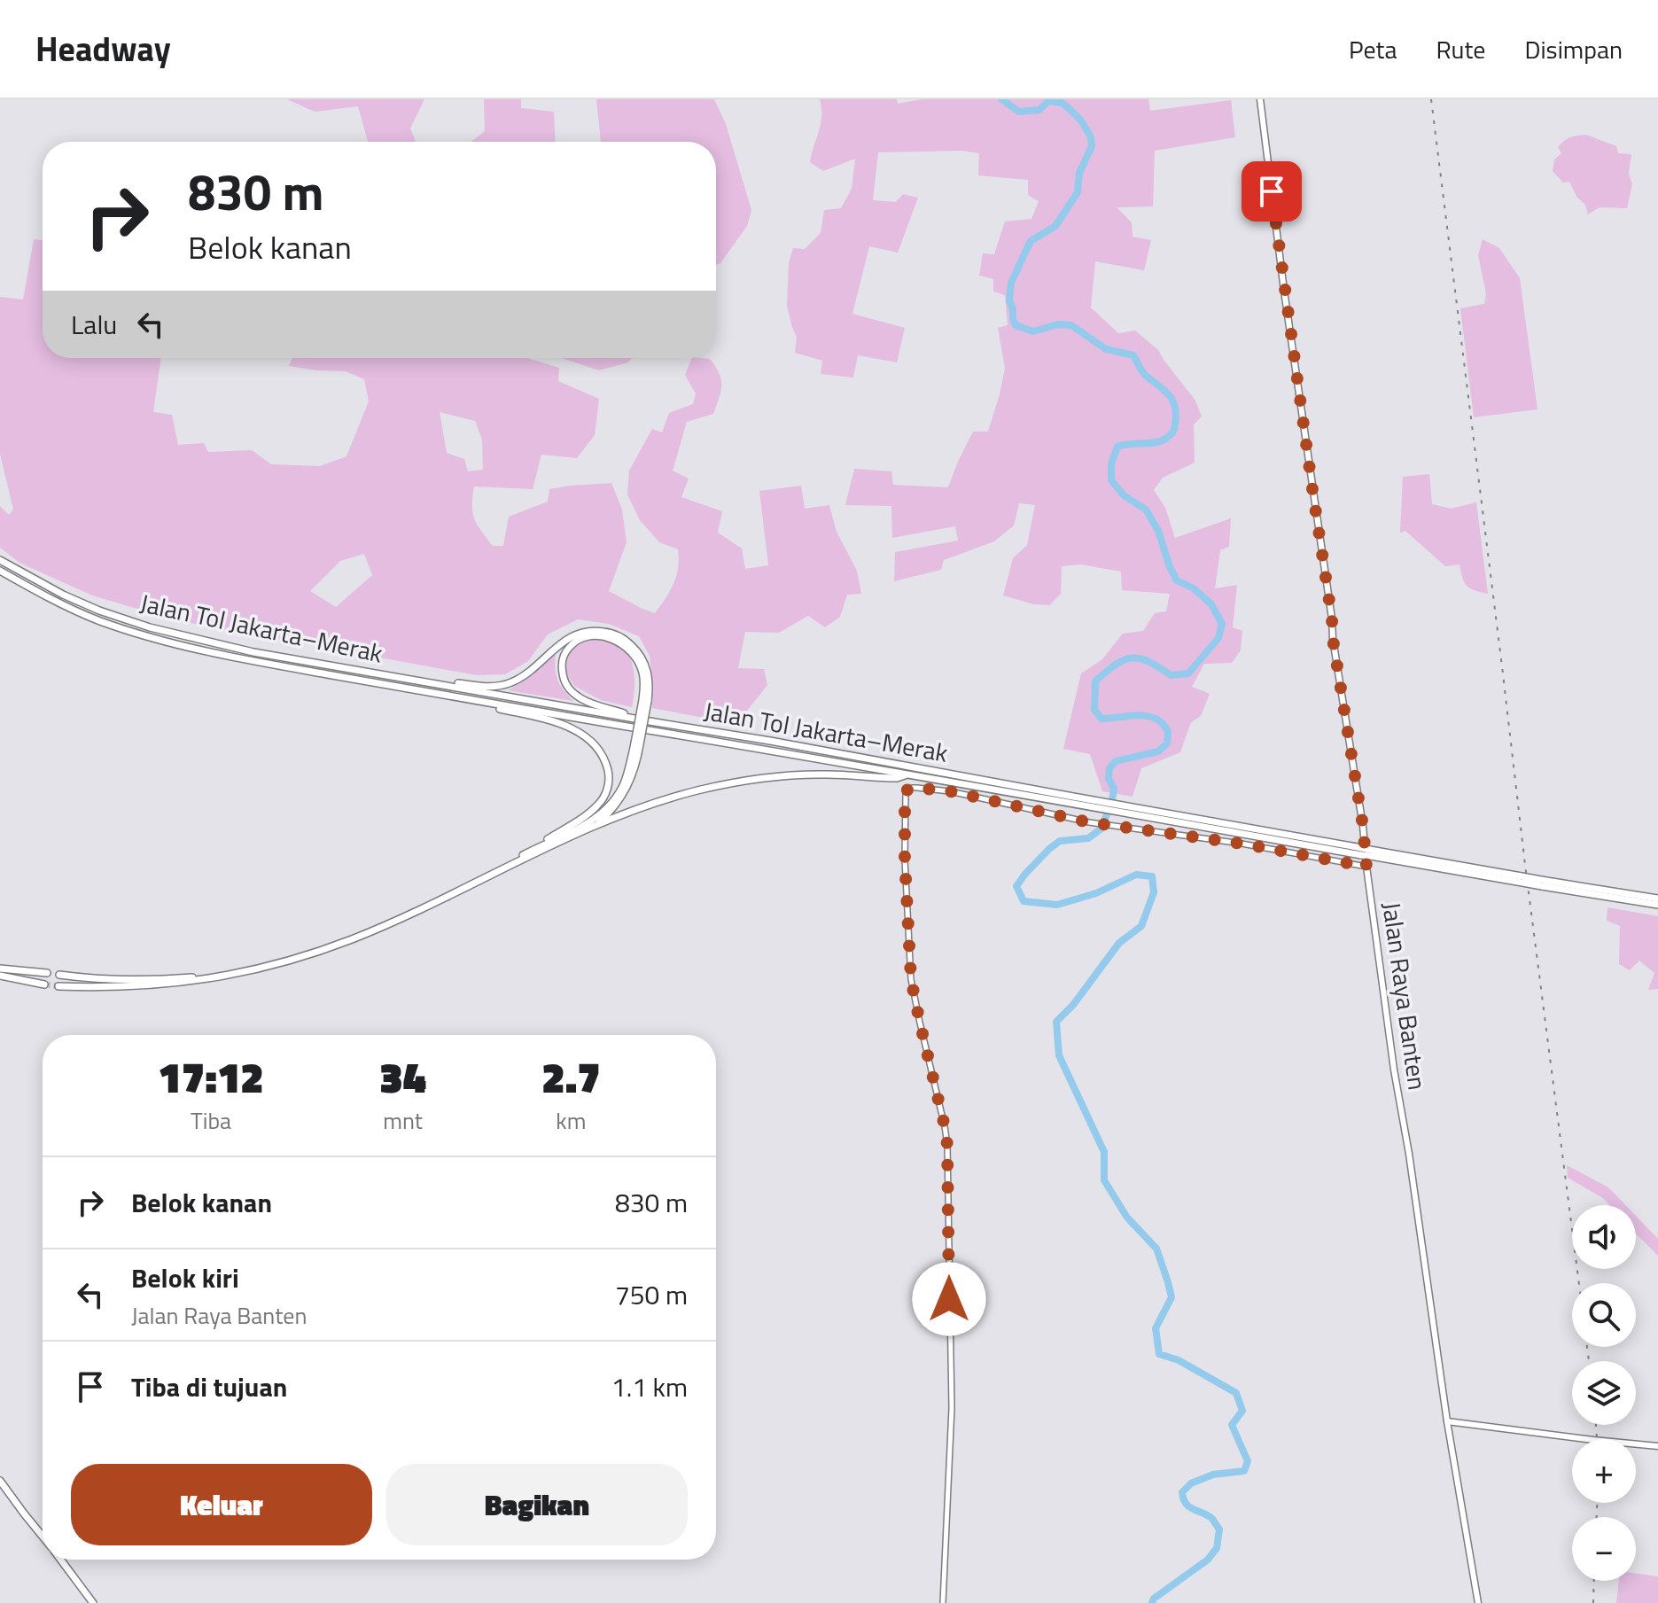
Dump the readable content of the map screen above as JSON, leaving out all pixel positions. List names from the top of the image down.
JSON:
{
  "streets": {
    "highway": ["Jalan Tol Jakarta–Merak"],
    "main road": ["Jalan Raya Banten"]
  },
  "page": {
    "header": "Headway",
    "nav": ["Peta", "Rute", "Disimpan"],
    "turn": ["830 m", "Belok kanan"],
    "then": "Lalu",
    "eta": [
      "17:12",
      "Tiba",
      "34",
      "mnt",
      "2.7",
      "km"
    ],
    "list": [
      {
        "name": "Belok kanan",
        "value": "830 m"
      },
      {
        "name": "Belok kiri",
        "note": "Jalan Raya Banten",
        "value": "750 m"
      },
      {
        "name": "Tiba di tujuan",
        "value": "1.1 km"
      }
    ],
    "map_buttons": ["+", "−"],
    "buttons": ["Keluar", "Bagikan"]
  }
}
